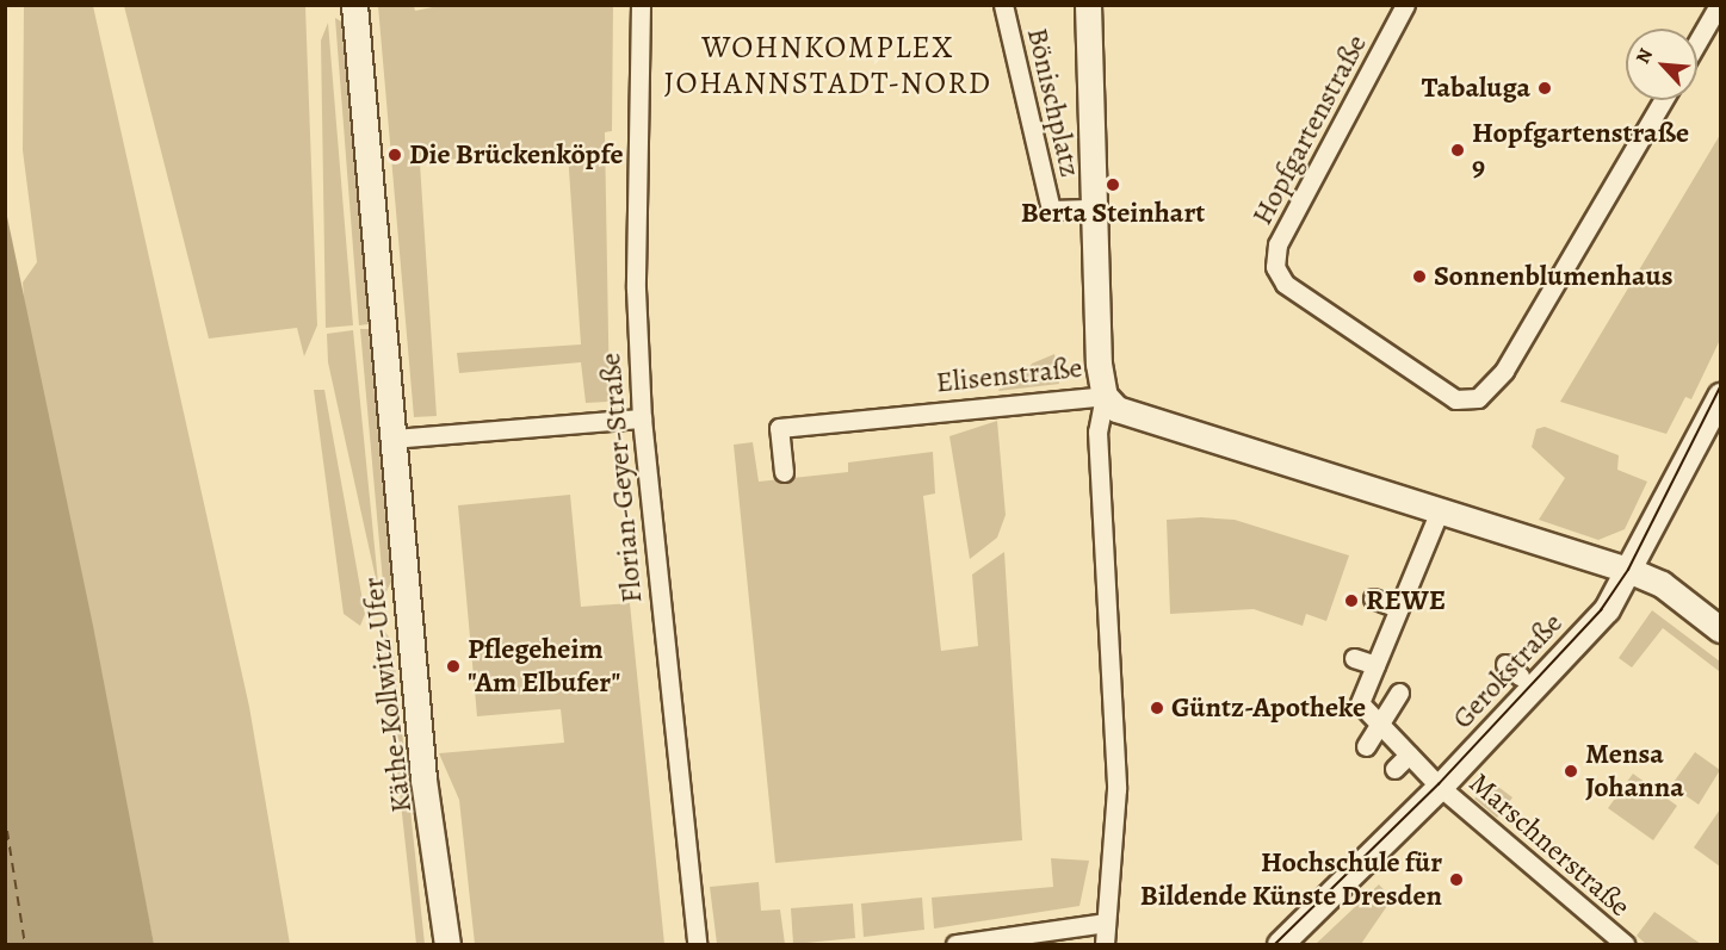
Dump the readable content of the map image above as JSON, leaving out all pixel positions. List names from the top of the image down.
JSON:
{
  "streets": {
    "street": [
      "Bönischplatz",
      "Hopfgartenstraße",
      "Elisenstraße",
      "Florian-Geyer-Straße",
      "Gerokstraße",
      "Käthe-Kollwitz-Ufer",
      "Marschnerstraße"
    ]
  },
  "crossings": [
    ["Elisenstraße", "Gerokstraße"],
    ["Gerokstraße", "Marschnerstraße"]
  ],
  "districts": ["WOHNKOMPLEX JOHANNSTADT-NORD"],
  "places": [
    "Tabaluga",
    "Hopfgartenstraße 9",
    "Die Brückenköpfe",
    "Berta Steinhart",
    "Sonnenblumenhaus",
    "REWE",
    "Pflegeheim \"Am Elbufer\"",
    "Güntz-Apotheke",
    "Mensa Johanna",
    "Hochschule für Bildende Künste Dresden"
  ],
  "north": "top left"
}
